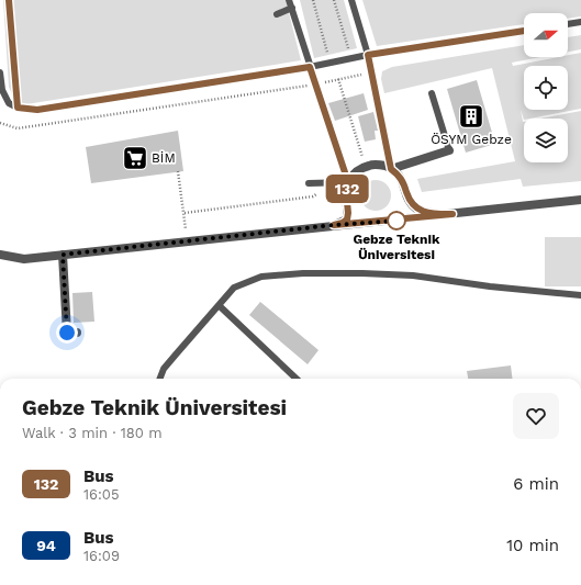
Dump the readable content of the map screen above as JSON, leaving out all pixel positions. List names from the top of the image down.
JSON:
{
  "places": {
    "building": ["ÖSYM Gebze"],
    "supermarket": ["BİM"],
    "other": ["Gebze Teknik Üniversitesi"]
  },
  "lines": ["bus line 132"],
  "north": "right",
  "page": {
    "on_map": "132",
    "heading": ["Gebze Teknik Üniversitesi", "Walk · 3 min · 180 m"],
    "list": [
      {
        "mark": "132",
        "name": "Bus",
        "note": "16:05",
        "value": "6 min"
      },
      {
        "mark": "94",
        "name": "Bus",
        "note": "16:09",
        "value": "10 min"
      }
    ]
  }
}
